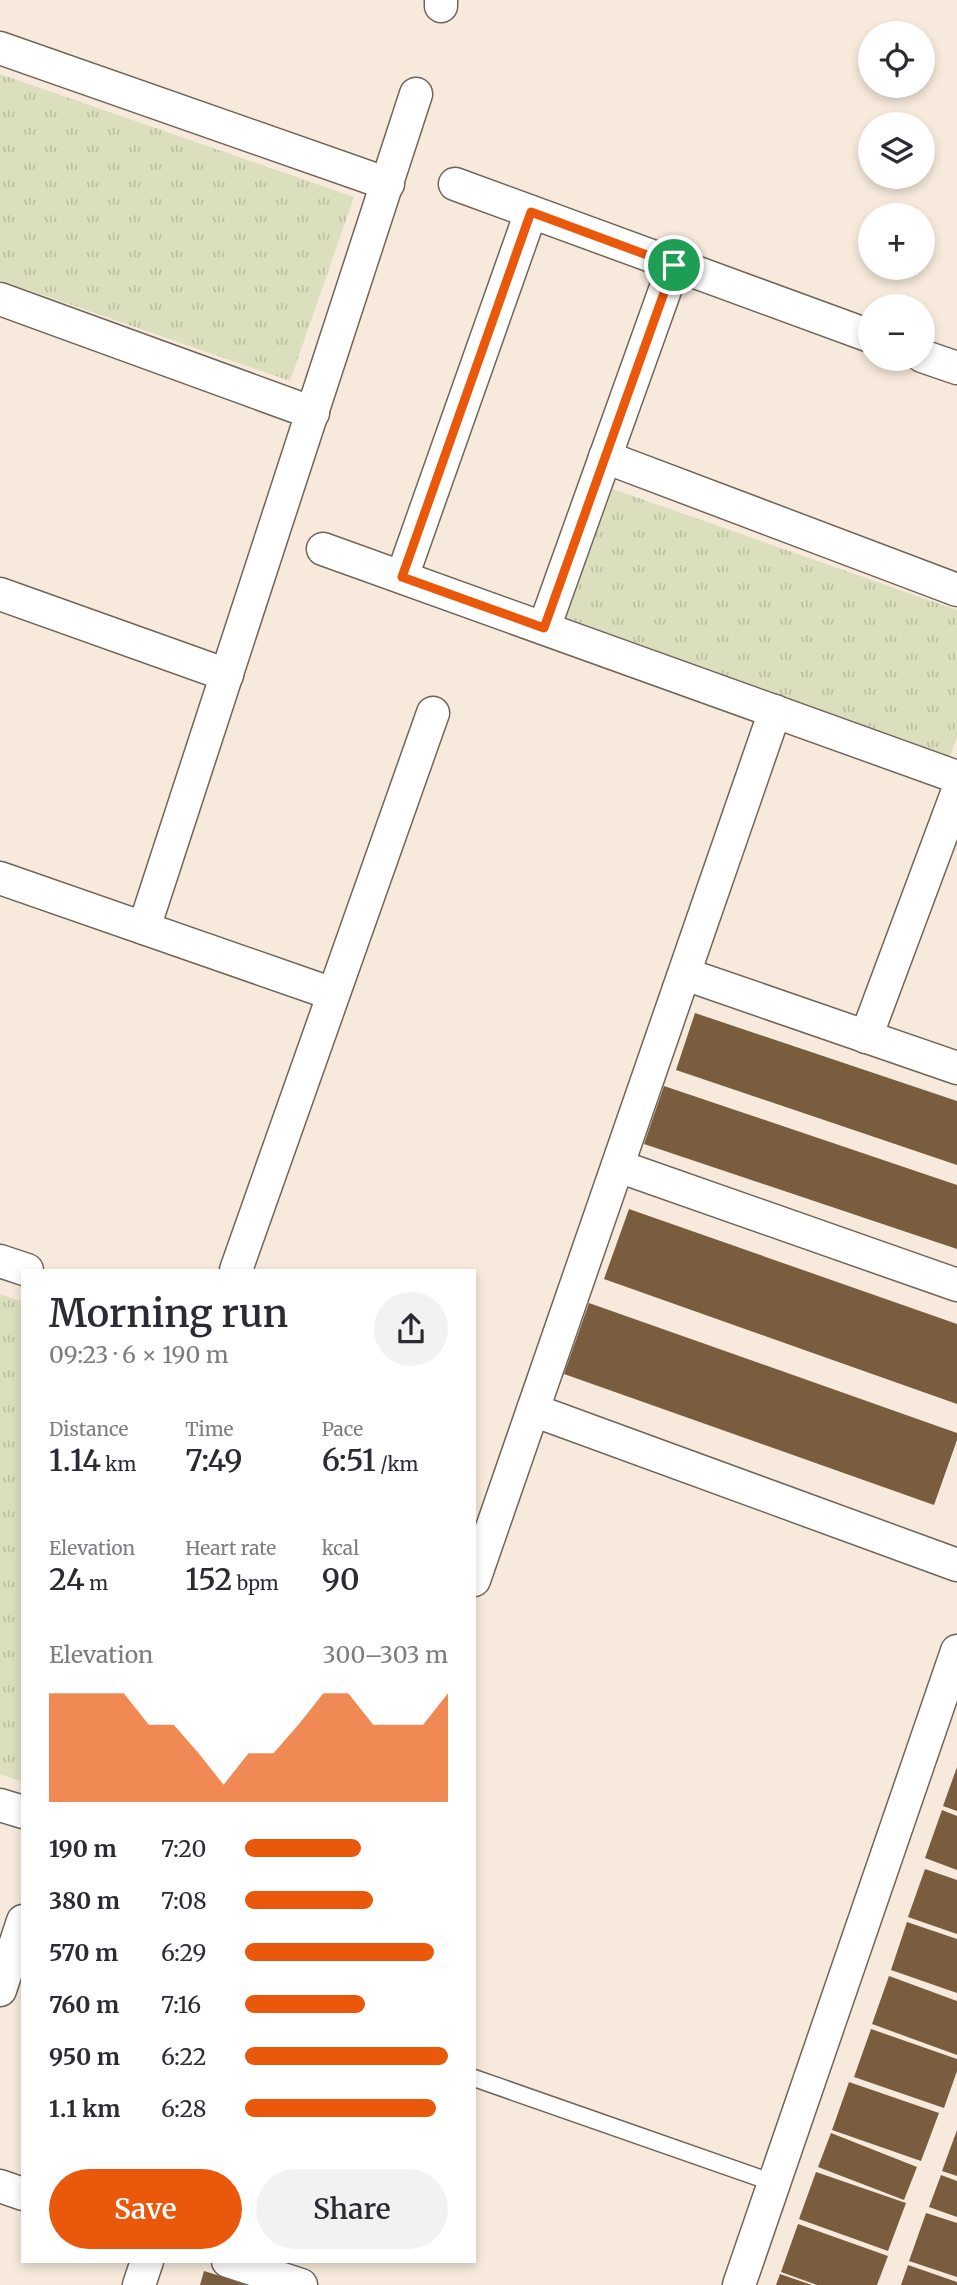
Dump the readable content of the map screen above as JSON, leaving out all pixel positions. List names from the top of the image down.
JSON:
{
  "page": {
    "map_buttons": ["+", "−"],
    "heading": ["Morning run", "09:23 · 6 × 190 m"],
    "stats": [
      ["Distance", "1.14 km"],
      ["Time", "7:49"],
      ["Pace", "6:51 /km"],
      ["Elevation", "24 m"],
      ["Heart rate", "152 bpm"],
      ["kcal", "90"]
    ],
    "chart": ["Elevation", "300–303 m"],
    "list": [
      {
        "name": "190 m",
        "note": "7:20"
      },
      {
        "name": "380 m",
        "note": "7:08"
      },
      {
        "name": "570 m",
        "note": "6:29"
      },
      {
        "name": "760 m",
        "note": "7:16"
      },
      {
        "name": "950 m",
        "note": "6:22"
      },
      {
        "name": "1.1 km",
        "note": "6:28"
      }
    ],
    "buttons": ["Save", "Share"]
  }
}
